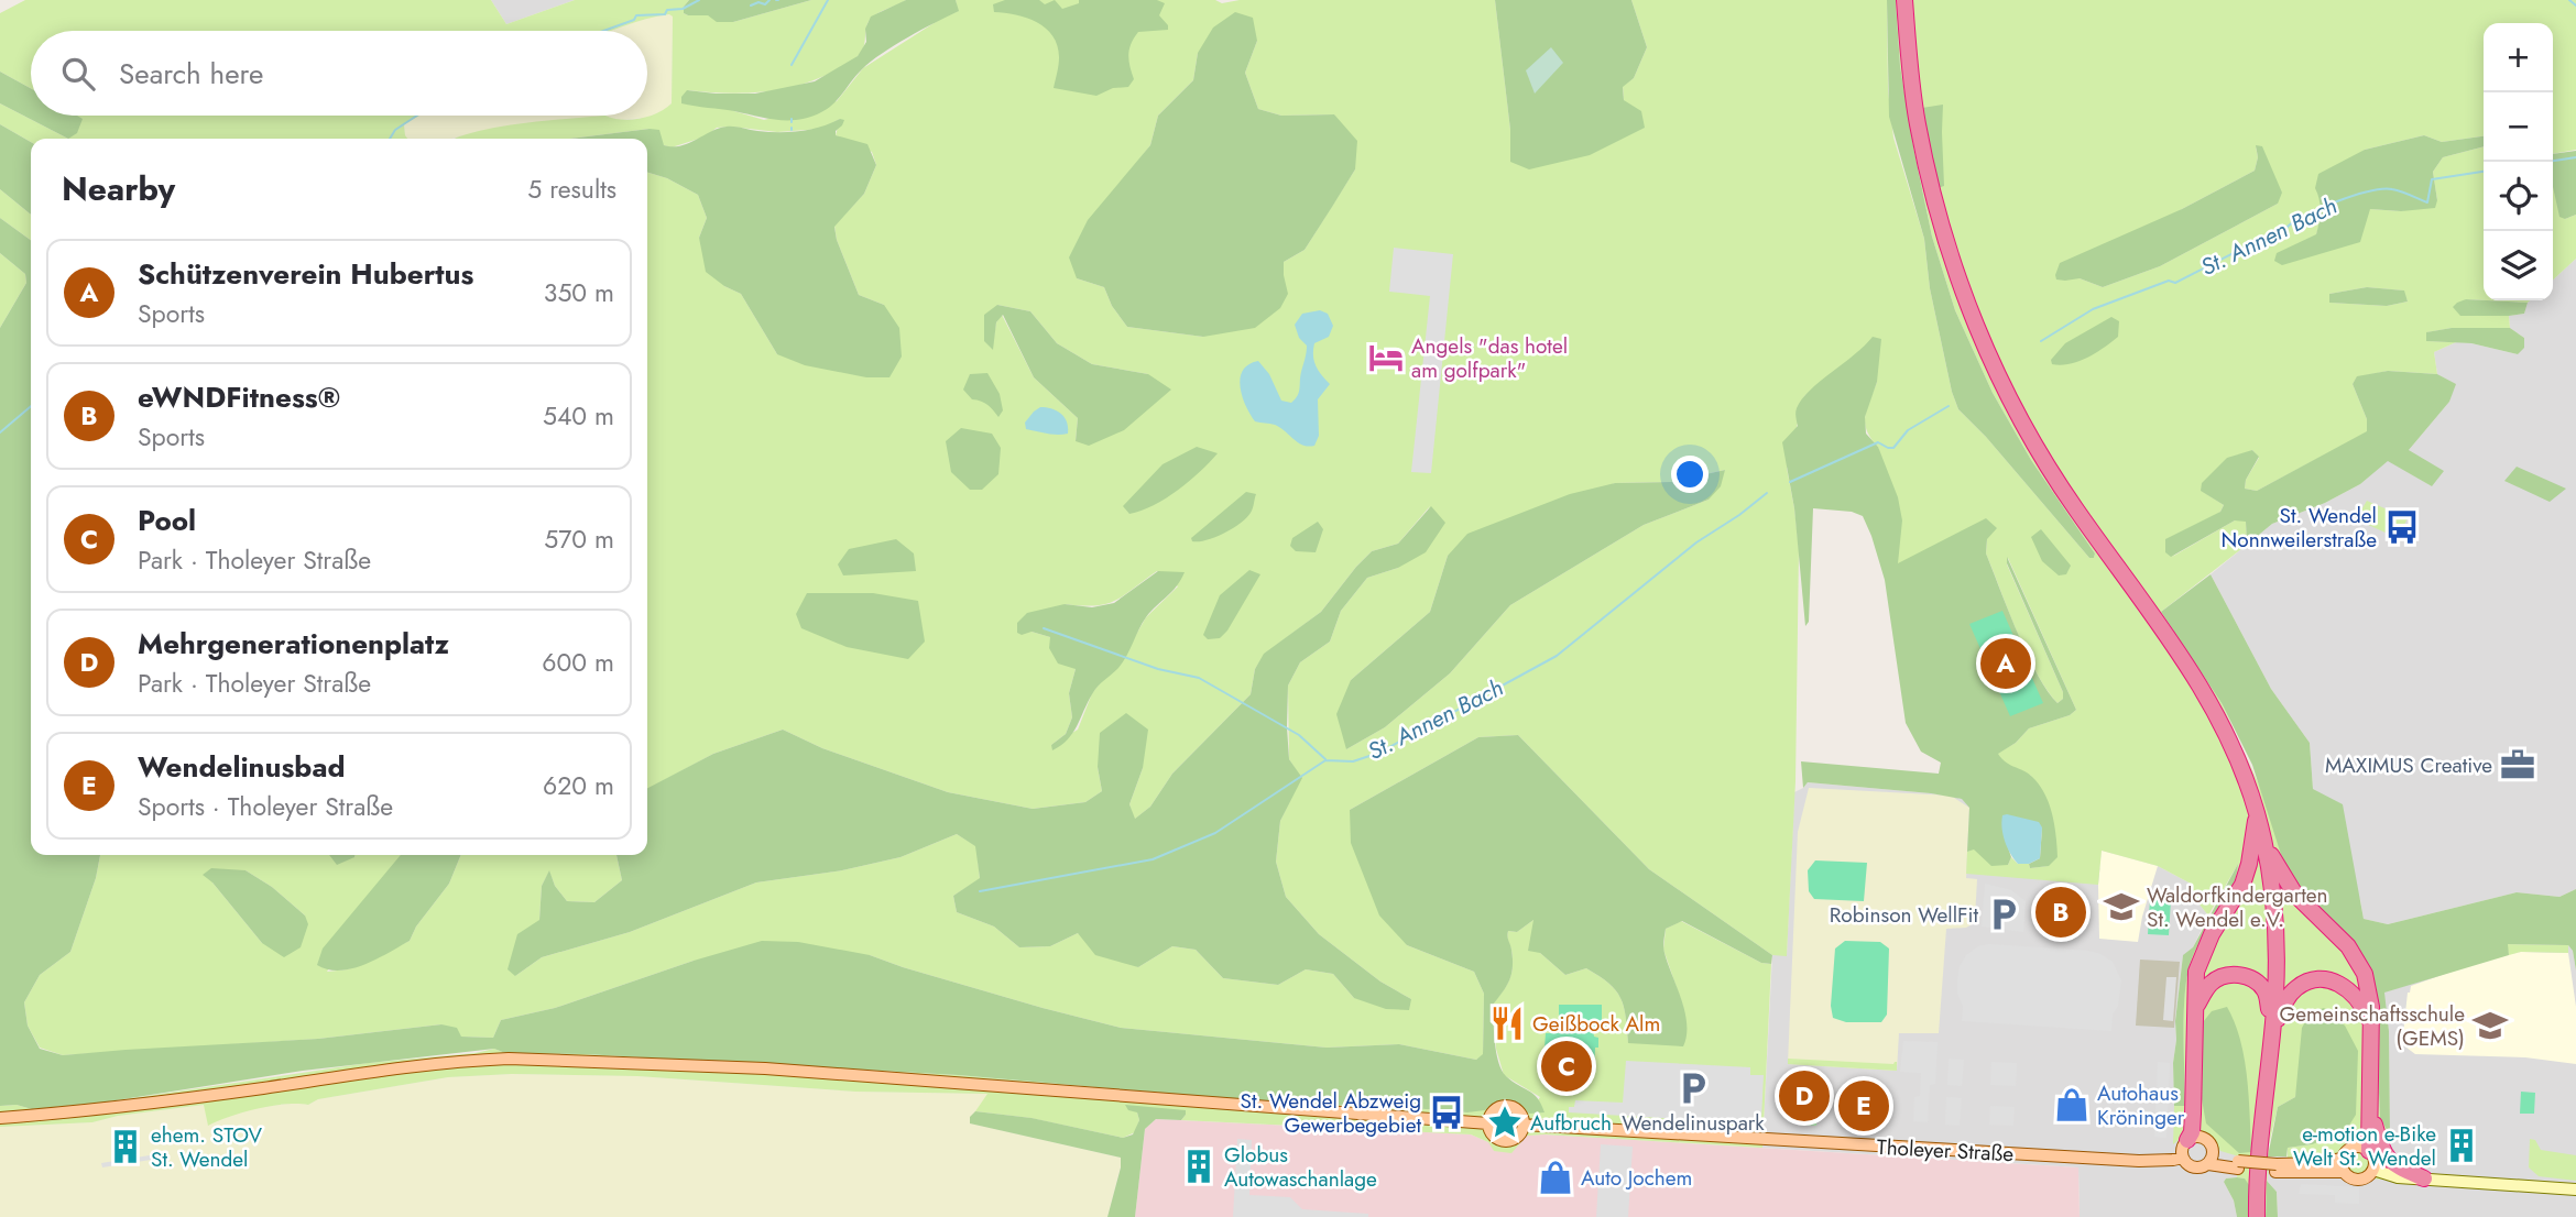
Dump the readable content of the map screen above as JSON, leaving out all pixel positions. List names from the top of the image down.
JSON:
{
  "streets": {
    "main road": ["Tholeyer Straße"]
  },
  "water": ["St. Annen Bach"],
  "places": {
    "hotel": ["Angels \"das hotel am golfpark\""],
    "bus stop": ["St. Wendel Nonnweilerstraße", "St. Wendel Abzweig Gewerbegebiet"],
    "office": ["MAXIMUS Creative"],
    "school or university": ["Waldorfkindergarten St. Wendel e.V.", "Gemeinschaftsschule (GEMS)"],
    "parking": ["Robinson WellFit", "Wendelinuspark"],
    "restaurant": ["Geißbock Alm"],
    "shop": ["Autohaus Kröninger", "Auto Jochem"],
    "place": ["Aufbruch"],
    "building": ["e-motion e-Bike Welt St. Wendel", "ehem. STOV St. Wendel", "Globus Autowaschanlage"]
  },
  "page": {
    "map_buttons": ["+", "−"],
    "search": "Search here",
    "heading": ["Nearby", "5 results"],
    "list": [
      {
        "mark": "A",
        "name": "Schützenverein Hubertus",
        "note": "Sports",
        "value": "350 m"
      },
      {
        "mark": "B",
        "name": "eWNDFitness®",
        "note": "Sports",
        "value": "540 m"
      },
      {
        "mark": "C",
        "name": "Pool",
        "note": "Park · Tholeyer Straße",
        "value": "570 m"
      },
      {
        "mark": "D",
        "name": "Mehrgenerationenplatz",
        "note": "Park · Tholeyer Straße",
        "value": "600 m"
      },
      {
        "mark": "E",
        "name": "Wendelinusbad",
        "note": "Sports · Tholeyer Straße",
        "value": "620 m"
      }
    ],
    "pins": [
      "A",
      "B",
      "C",
      "D",
      "E"
    ]
  }
}
